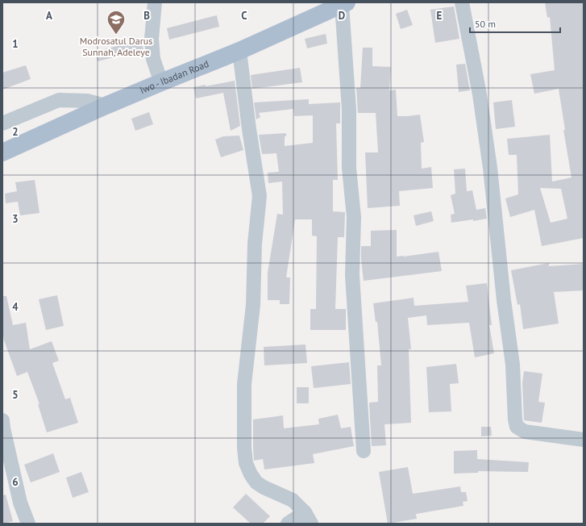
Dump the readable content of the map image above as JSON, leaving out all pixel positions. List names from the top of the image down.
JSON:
{
  "streets": {
    "main road": ["Iwo - Ibadan Road"]
  },
  "places": {
    "school or university": ["Modrosatul Darus Sunnah, Adeleye"]
  },
  "scale_bar": "50 m",
  "grid": {
    "columns": [
      "A",
      "B",
      "C",
      "D",
      "E"
    ],
    "rows": [
      "1",
      "2",
      "3",
      "4",
      "5",
      "6"
    ]
  }
}
